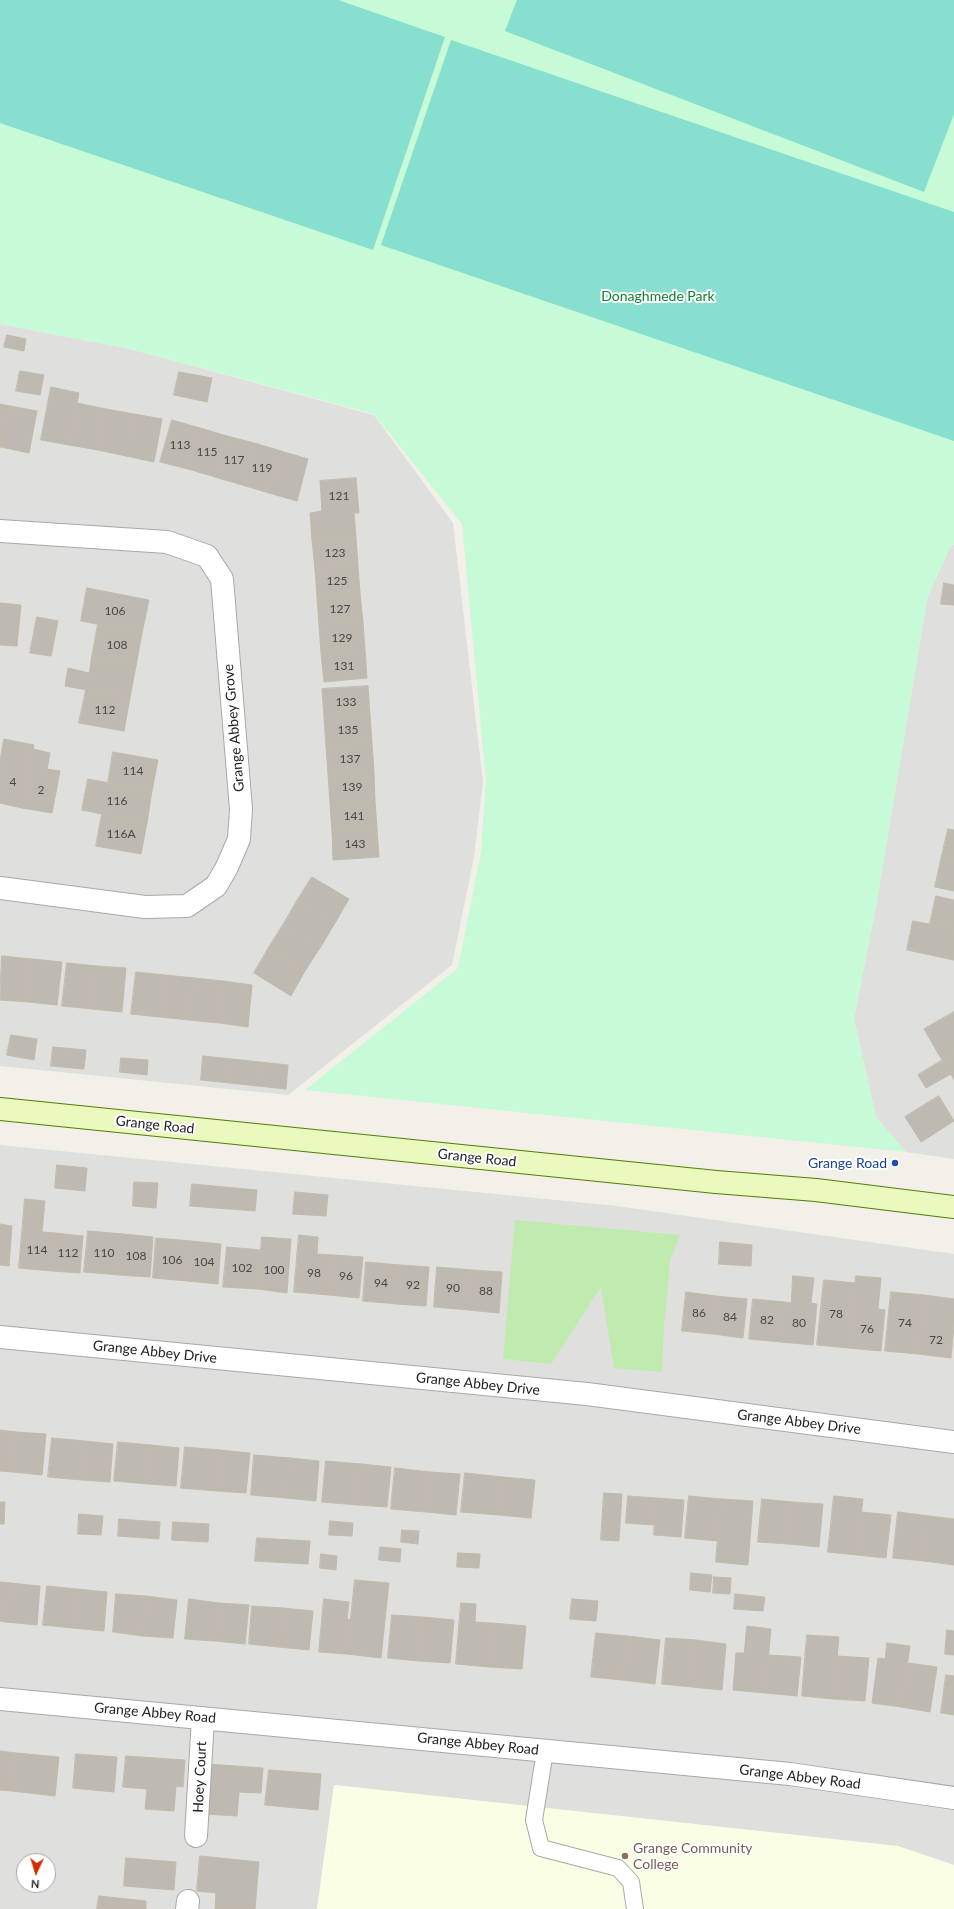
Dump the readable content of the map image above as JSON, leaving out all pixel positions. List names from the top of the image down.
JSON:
{
  "streets": {
    "main road": ["Grange Road"],
    "street": [
      "Grange Abbey Grove",
      "Grange Abbey Drive",
      "Grange Abbey Road",
      "Hoey Court"
    ]
  },
  "crossings": [
    ["Grange Abbey Road", "Hoey Court"]
  ],
  "parks": ["Donaghmede Park"],
  "places": ["Grange Road", "Grange Community College"],
  "house_numbers": [
    "113",
    "115",
    "117",
    "119",
    "121",
    "123",
    "125",
    "127",
    "106",
    "129",
    "108",
    "131",
    "133",
    "112",
    "135",
    "137",
    "114",
    "4",
    "139",
    "2",
    "116",
    "141",
    "116A",
    "143",
    "114",
    "112",
    "110",
    "108",
    "106",
    "104",
    "102",
    "100",
    "98",
    "96",
    "94",
    "92",
    "90",
    "88",
    "86",
    "78",
    "84",
    "82",
    "80",
    "74",
    "76",
    "72"
  ],
  "north": "bottom"
}
